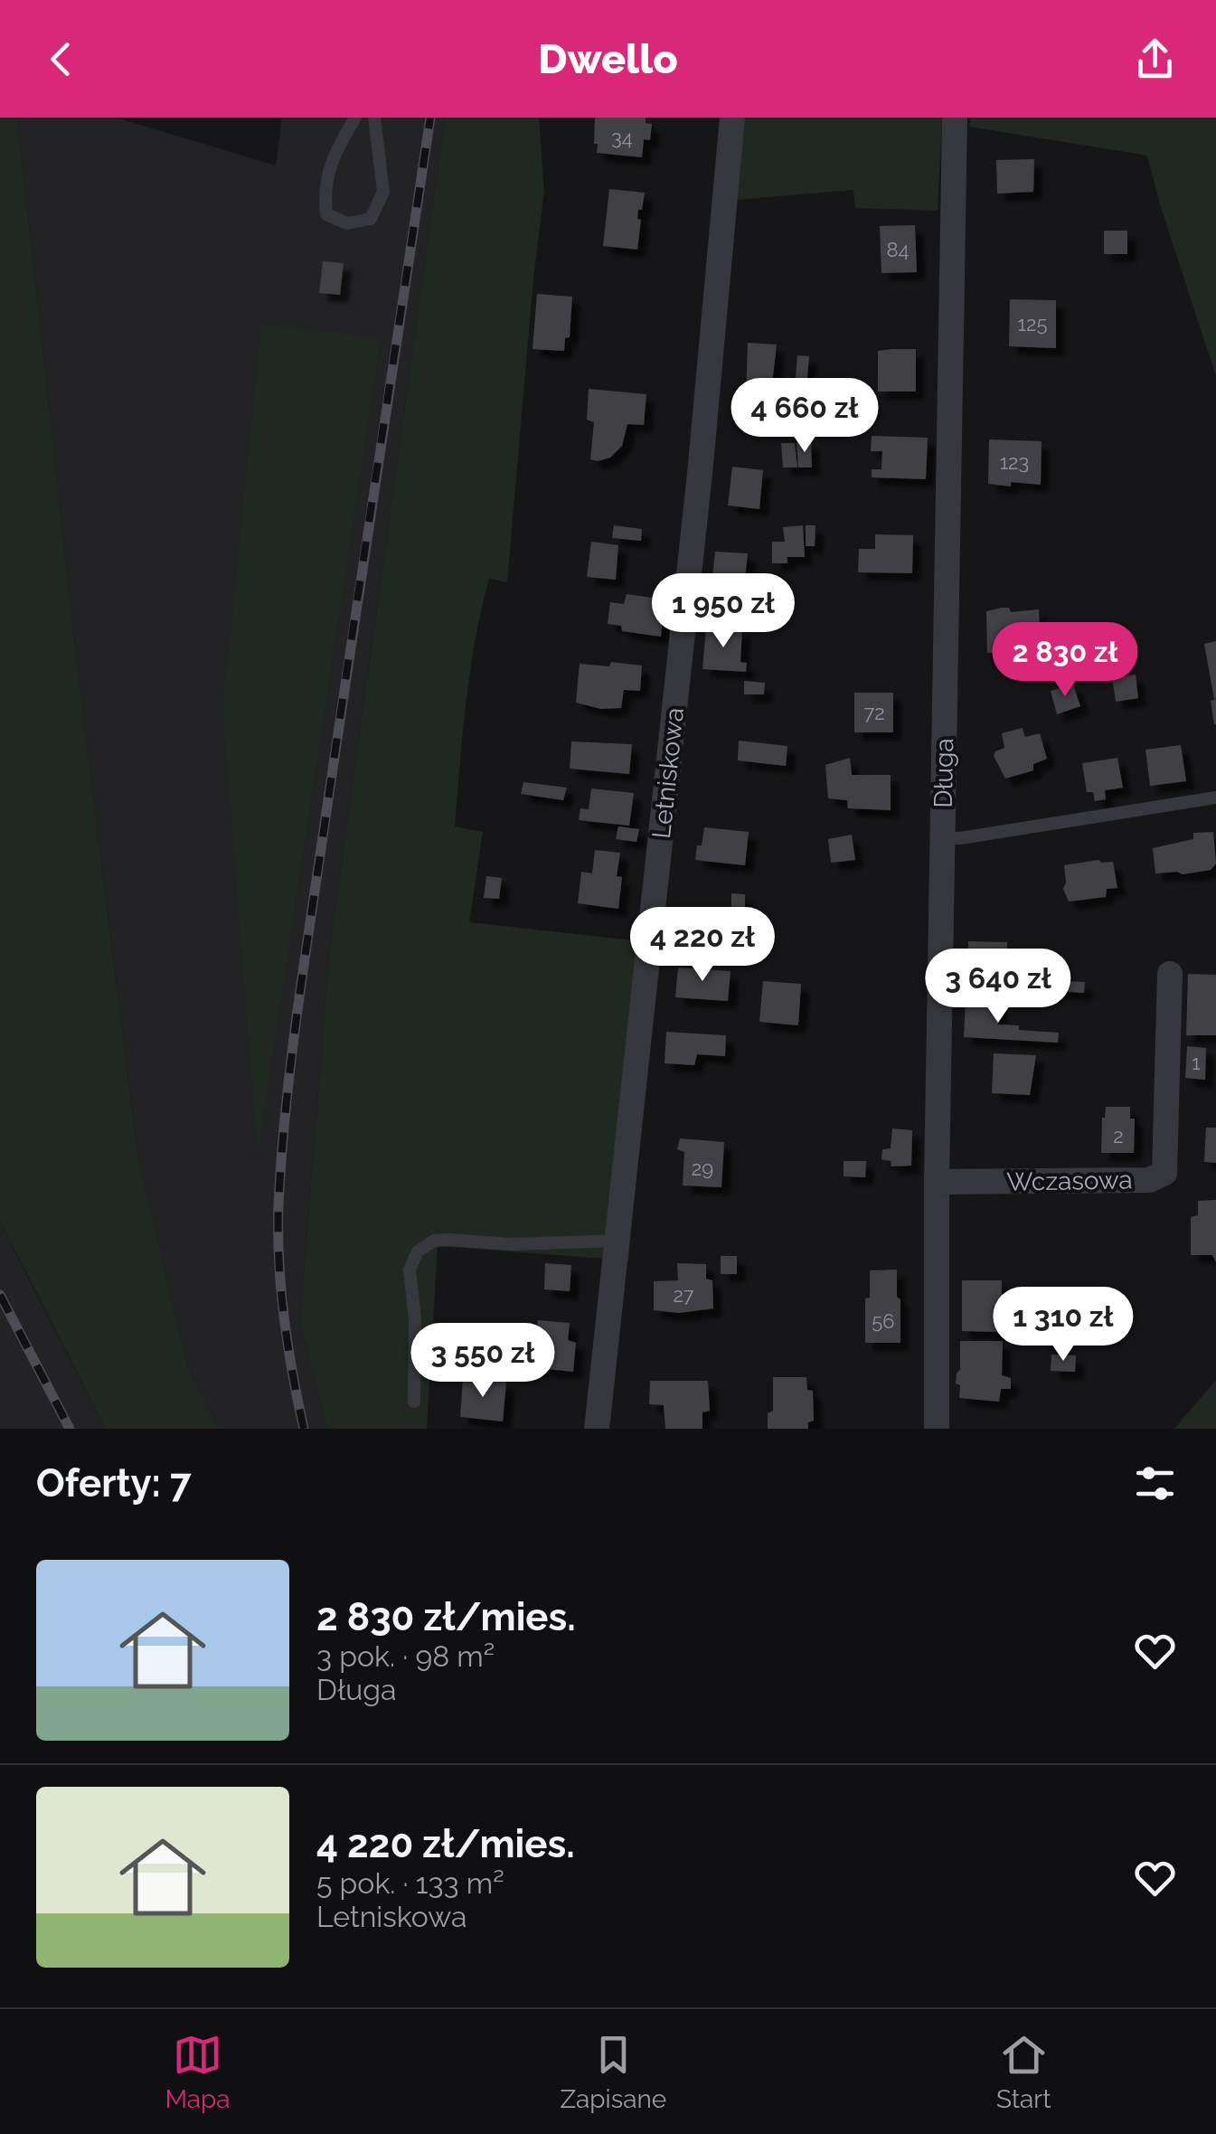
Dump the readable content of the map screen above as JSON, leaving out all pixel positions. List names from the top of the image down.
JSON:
{
  "streets": {
    "street": ["Letniskowa", "Długa", "Wczasowa"]
  },
  "crossings": [
    ["Długa", "Wczasowa"]
  ],
  "house_numbers": [
    "34",
    "84",
    "125",
    "123",
    "72",
    "1",
    "2",
    "29",
    "27",
    "56"
  ],
  "page": {
    "header": "Dwello",
    "price": [
      "4 660 zł",
      "1 950 zł",
      "2 830 zł",
      "4 220 zł",
      "3 640 zł",
      "1 310 zł",
      "3 550 zł"
    ],
    "heading": "Oferty: 7",
    "list": [
      {
        "name": "2 830 zł/mies.",
        "note": "3 pok. · 98 m² · Długa"
      },
      {
        "name": "4 220 zł/mies.",
        "note": "5 pok. · 133 m² · Letniskowa"
      }
    ],
    "tabs": ["Mapa", "Zapisane", "Start"]
  }
}
